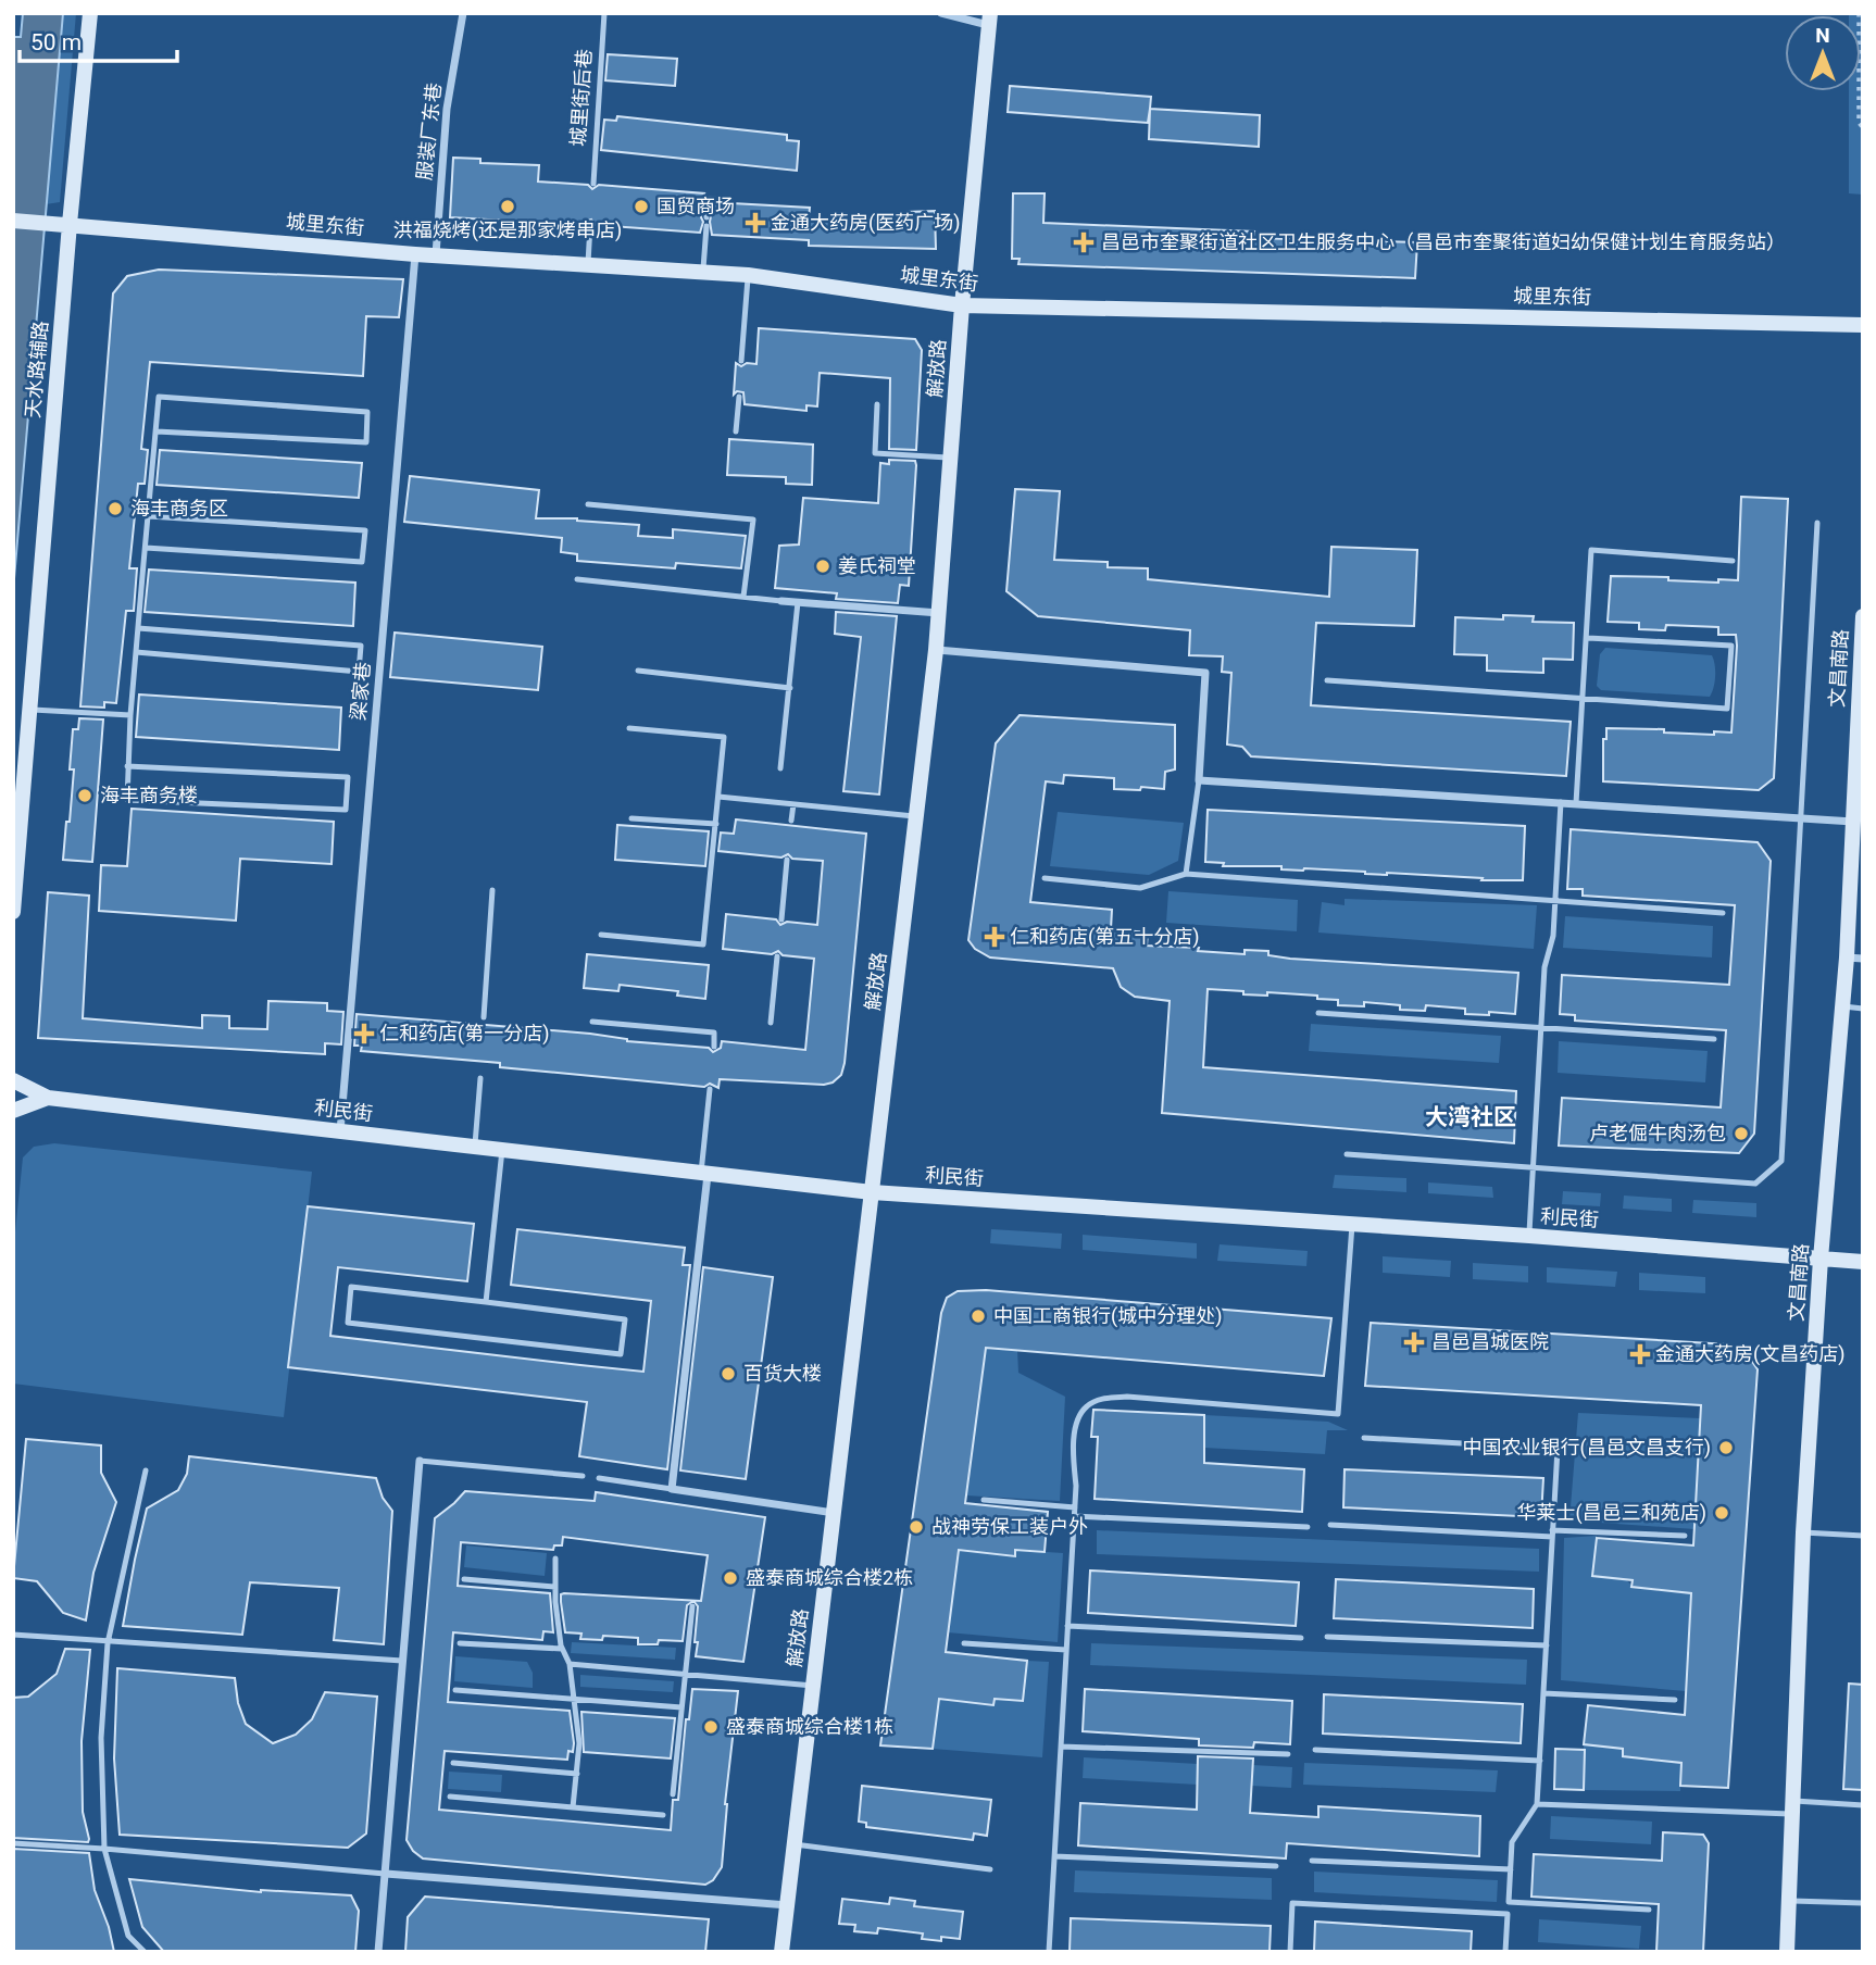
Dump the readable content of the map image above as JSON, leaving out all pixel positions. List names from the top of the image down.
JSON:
{
  "streets": {
    "street": [
      "服装厂东巷",
      "城里东街",
      "解放路",
      "天水路辅路",
      "文昌南路",
      "梁家巷",
      "利民街"
    ],
    "lane": ["城里街后巷"]
  },
  "crossings": [
    ["服装厂东巷", "城里东街"],
    ["城里东街", "解放路"],
    ["城里东街", "天水路辅路"],
    ["城里东街", "梁家巷"],
    ["解放路", "利民街"],
    ["文昌南路", "利民街"],
    ["梁家巷", "利民街"]
  ],
  "districts": ["大湾社区"],
  "places": {
    "other": [
      "洪福烧烤(还是那家烤串店)",
      "国贸商场",
      "海丰商务区",
      "姜氏祠堂",
      "海丰商务楼",
      "卢老倔牛肉汤包",
      "中国工商银行(城中分理处)",
      "百货大楼",
      "中国农业银行(昌邑文昌支行)",
      "华莱士(昌邑三和苑店)",
      "战神劳保工装户外",
      "盛泰商城综合楼2栋",
      "盛泰商城综合楼1栋"
    ],
    "health": [
      "金通大药房(医药广场)",
      "昌邑市奎聚街道社区卫生服务中心（昌邑市奎聚街道妇幼保健计划生育服务站）",
      "仁和药店(第五十分店)",
      "仁和药店(第一分店)",
      "昌邑昌城医院",
      "金通大药房(文昌药店)"
    ]
  },
  "scale_bar": "50 m",
  "north": "top"
}
